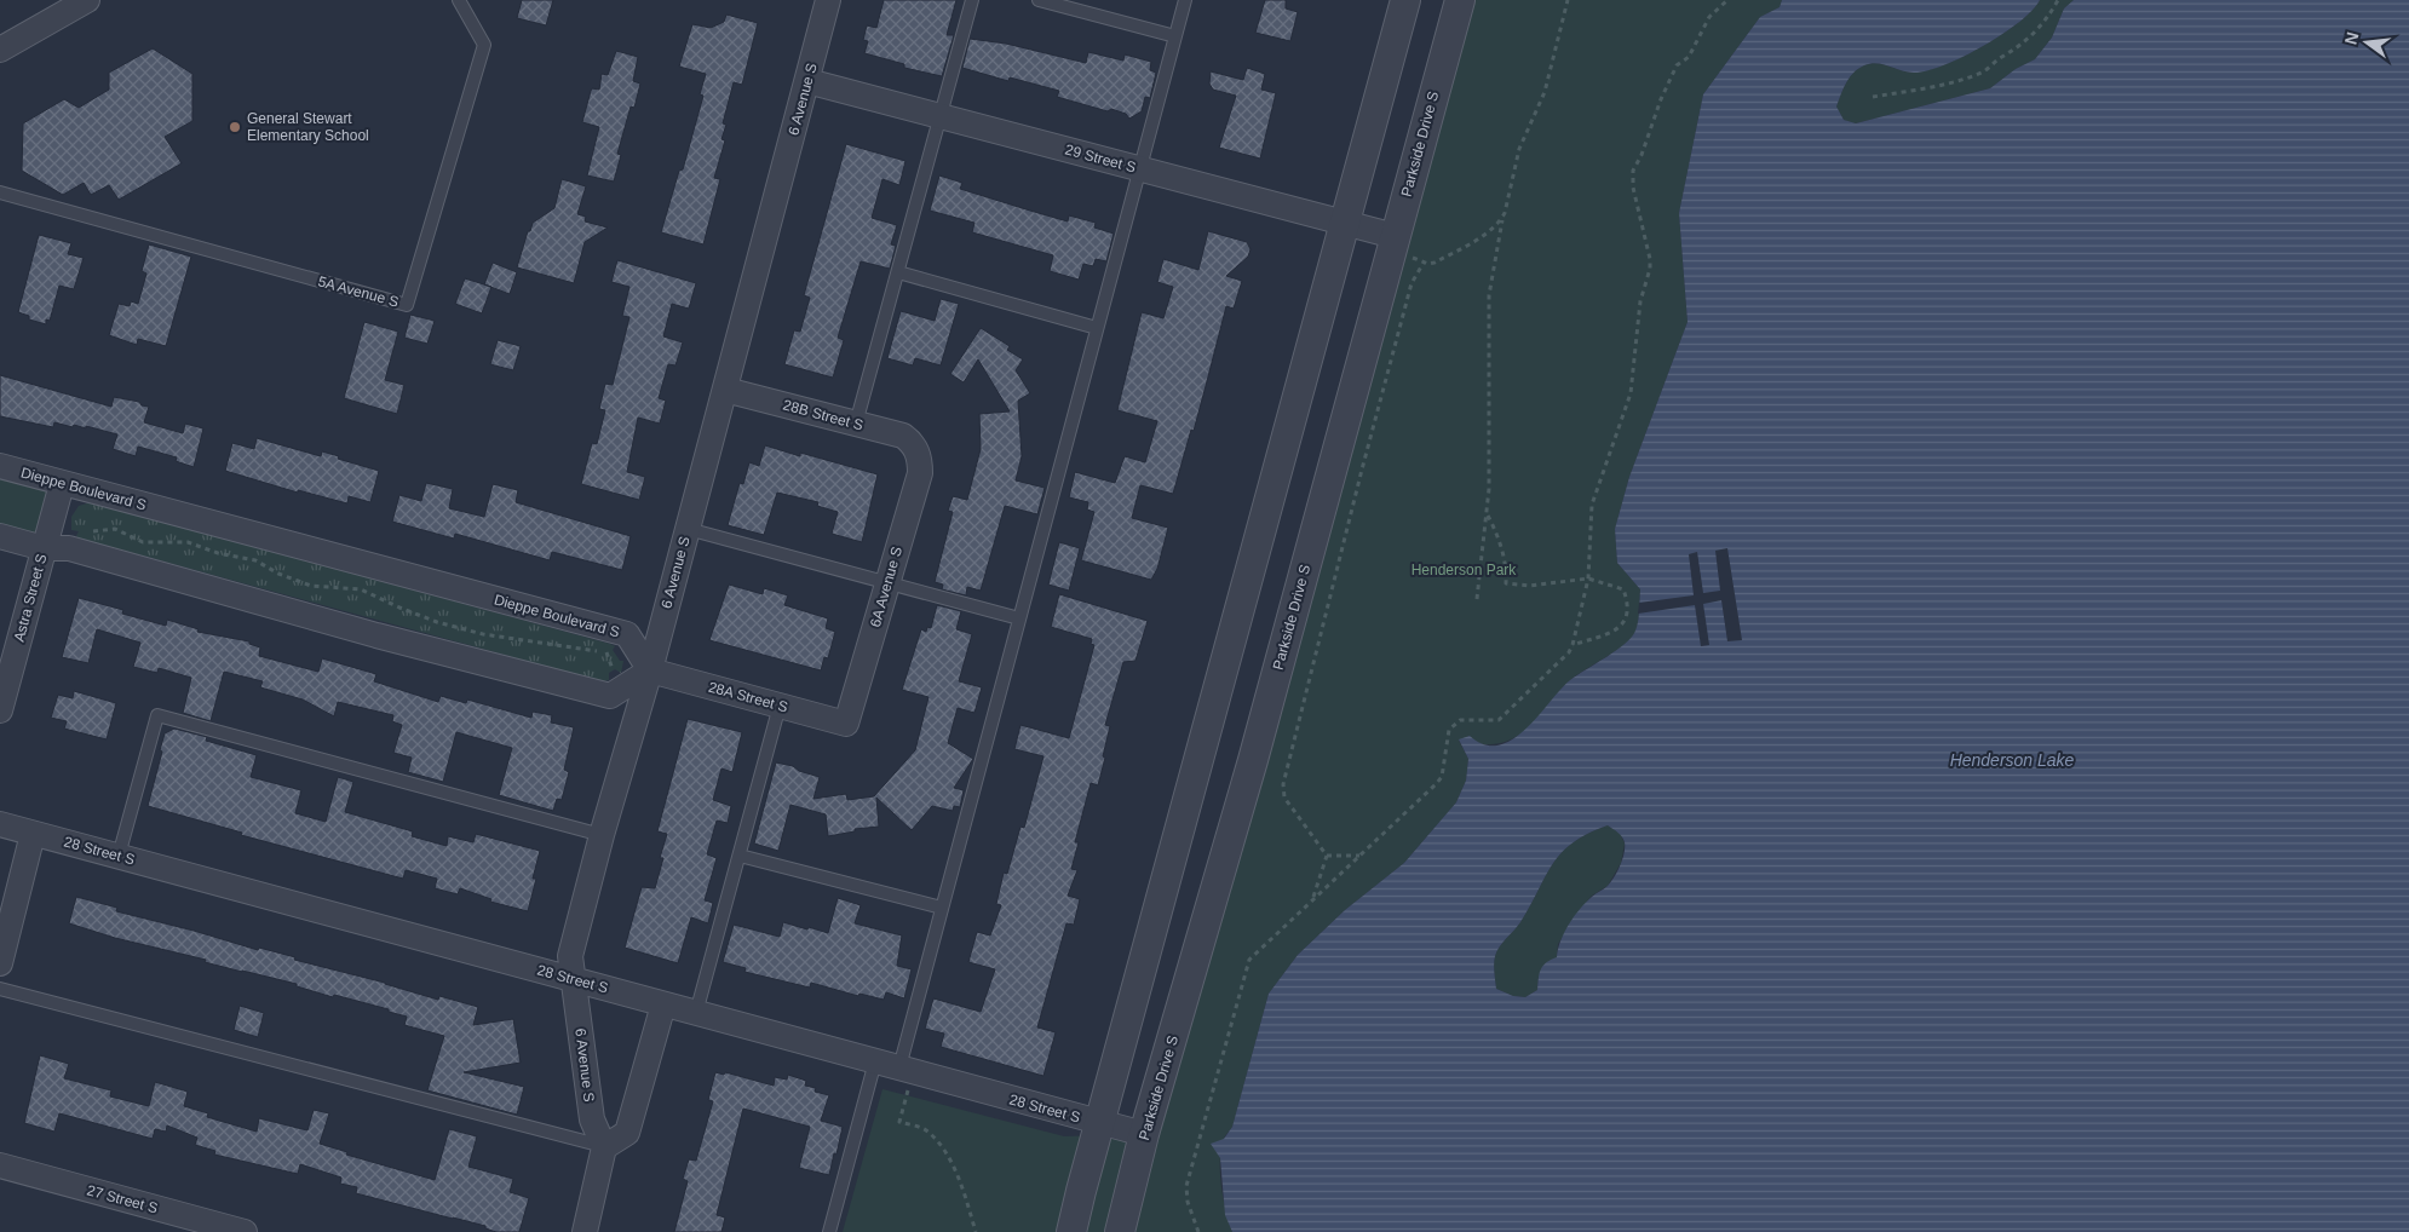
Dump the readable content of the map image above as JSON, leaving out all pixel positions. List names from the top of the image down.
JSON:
{
  "streets": {
    "street": [
      "6 Avenue S",
      "Parkside Drive S",
      "29 Street S",
      "28B Street S",
      "Dieppe Boulevard S",
      "6A Avenue S",
      "Astra Street S",
      "28A Street S",
      "28 Street S",
      "27 Street S"
    ],
    "lane": ["5A Avenue S"]
  },
  "crossings": [
    ["6 Avenue S", "29 Street S"],
    ["6 Avenue S", "28B Street S"],
    ["6 Avenue S", "Dieppe Boulevard S"],
    ["6 Avenue S", "28A Street S"],
    ["6 Avenue S", "28 Street S"],
    ["Parkside Drive S", "29 Street S"],
    ["Parkside Drive S", "28 Street S"],
    ["28B Street S", "6A Avenue S"],
    ["Dieppe Boulevard S", "Astra Street S"],
    ["Dieppe Boulevard S", "28A Street S"],
    ["6A Avenue S", "28A Street S"]
  ],
  "water": ["Henderson Lake"],
  "parks": ["Henderson Park"],
  "places": ["General Stewart Elementary School"],
  "north": "left"
}
